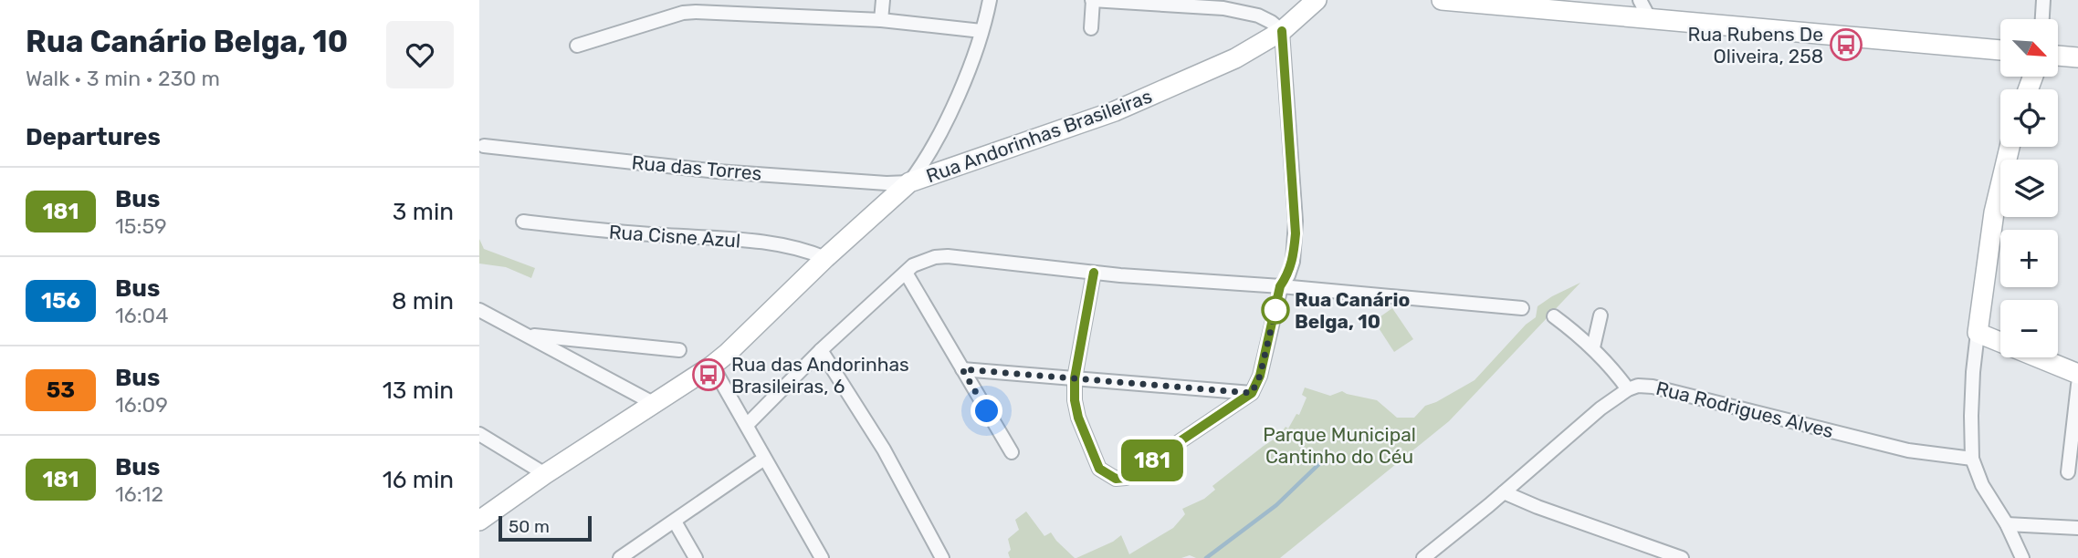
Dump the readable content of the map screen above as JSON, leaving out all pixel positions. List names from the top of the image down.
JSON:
{
  "streets": {
    "street": [
      "Rua Andorinhas Brasileiras",
      "Rua das Torres",
      "Rua Cisne Azul",
      "Rua Rodrigues Alves"
    ]
  },
  "crossings": [
    ["Rua Andorinhas Brasileiras", "Rua das Torres"],
    ["Rua Andorinhas Brasileiras", "Rua Cisne Azul"]
  ],
  "parks": ["Parque Municipal Cantinho do Céu"],
  "places": {
    "bus stop": ["Rua Rubens De Oliveira, 258", "Rua das Andorinhas Brasileiras, 6"],
    "other": ["Rua Canário Belga, 10"]
  },
  "lines": ["bus line 181"],
  "scale_bar": "50 m",
  "north": "bottom right",
  "page": {
    "heading": [
      ["Rua Canário Belga, 10", "Walk · 3 min · 230 m"],
      "Departures"
    ],
    "on_map": "181",
    "map_buttons": ["+", "−"],
    "list": [
      {
        "mark": "181",
        "name": "Bus",
        "note": "15:59",
        "value": "3 min"
      },
      {
        "mark": "156",
        "name": "Bus",
        "note": "16:04",
        "value": "8 min"
      },
      {
        "mark": "53",
        "name": "Bus",
        "note": "16:09",
        "value": "13 min"
      },
      {
        "mark": "181",
        "name": "Bus",
        "note": "16:12",
        "value": "16 min"
      }
    ],
    "scale": "50 m"
  }
}
